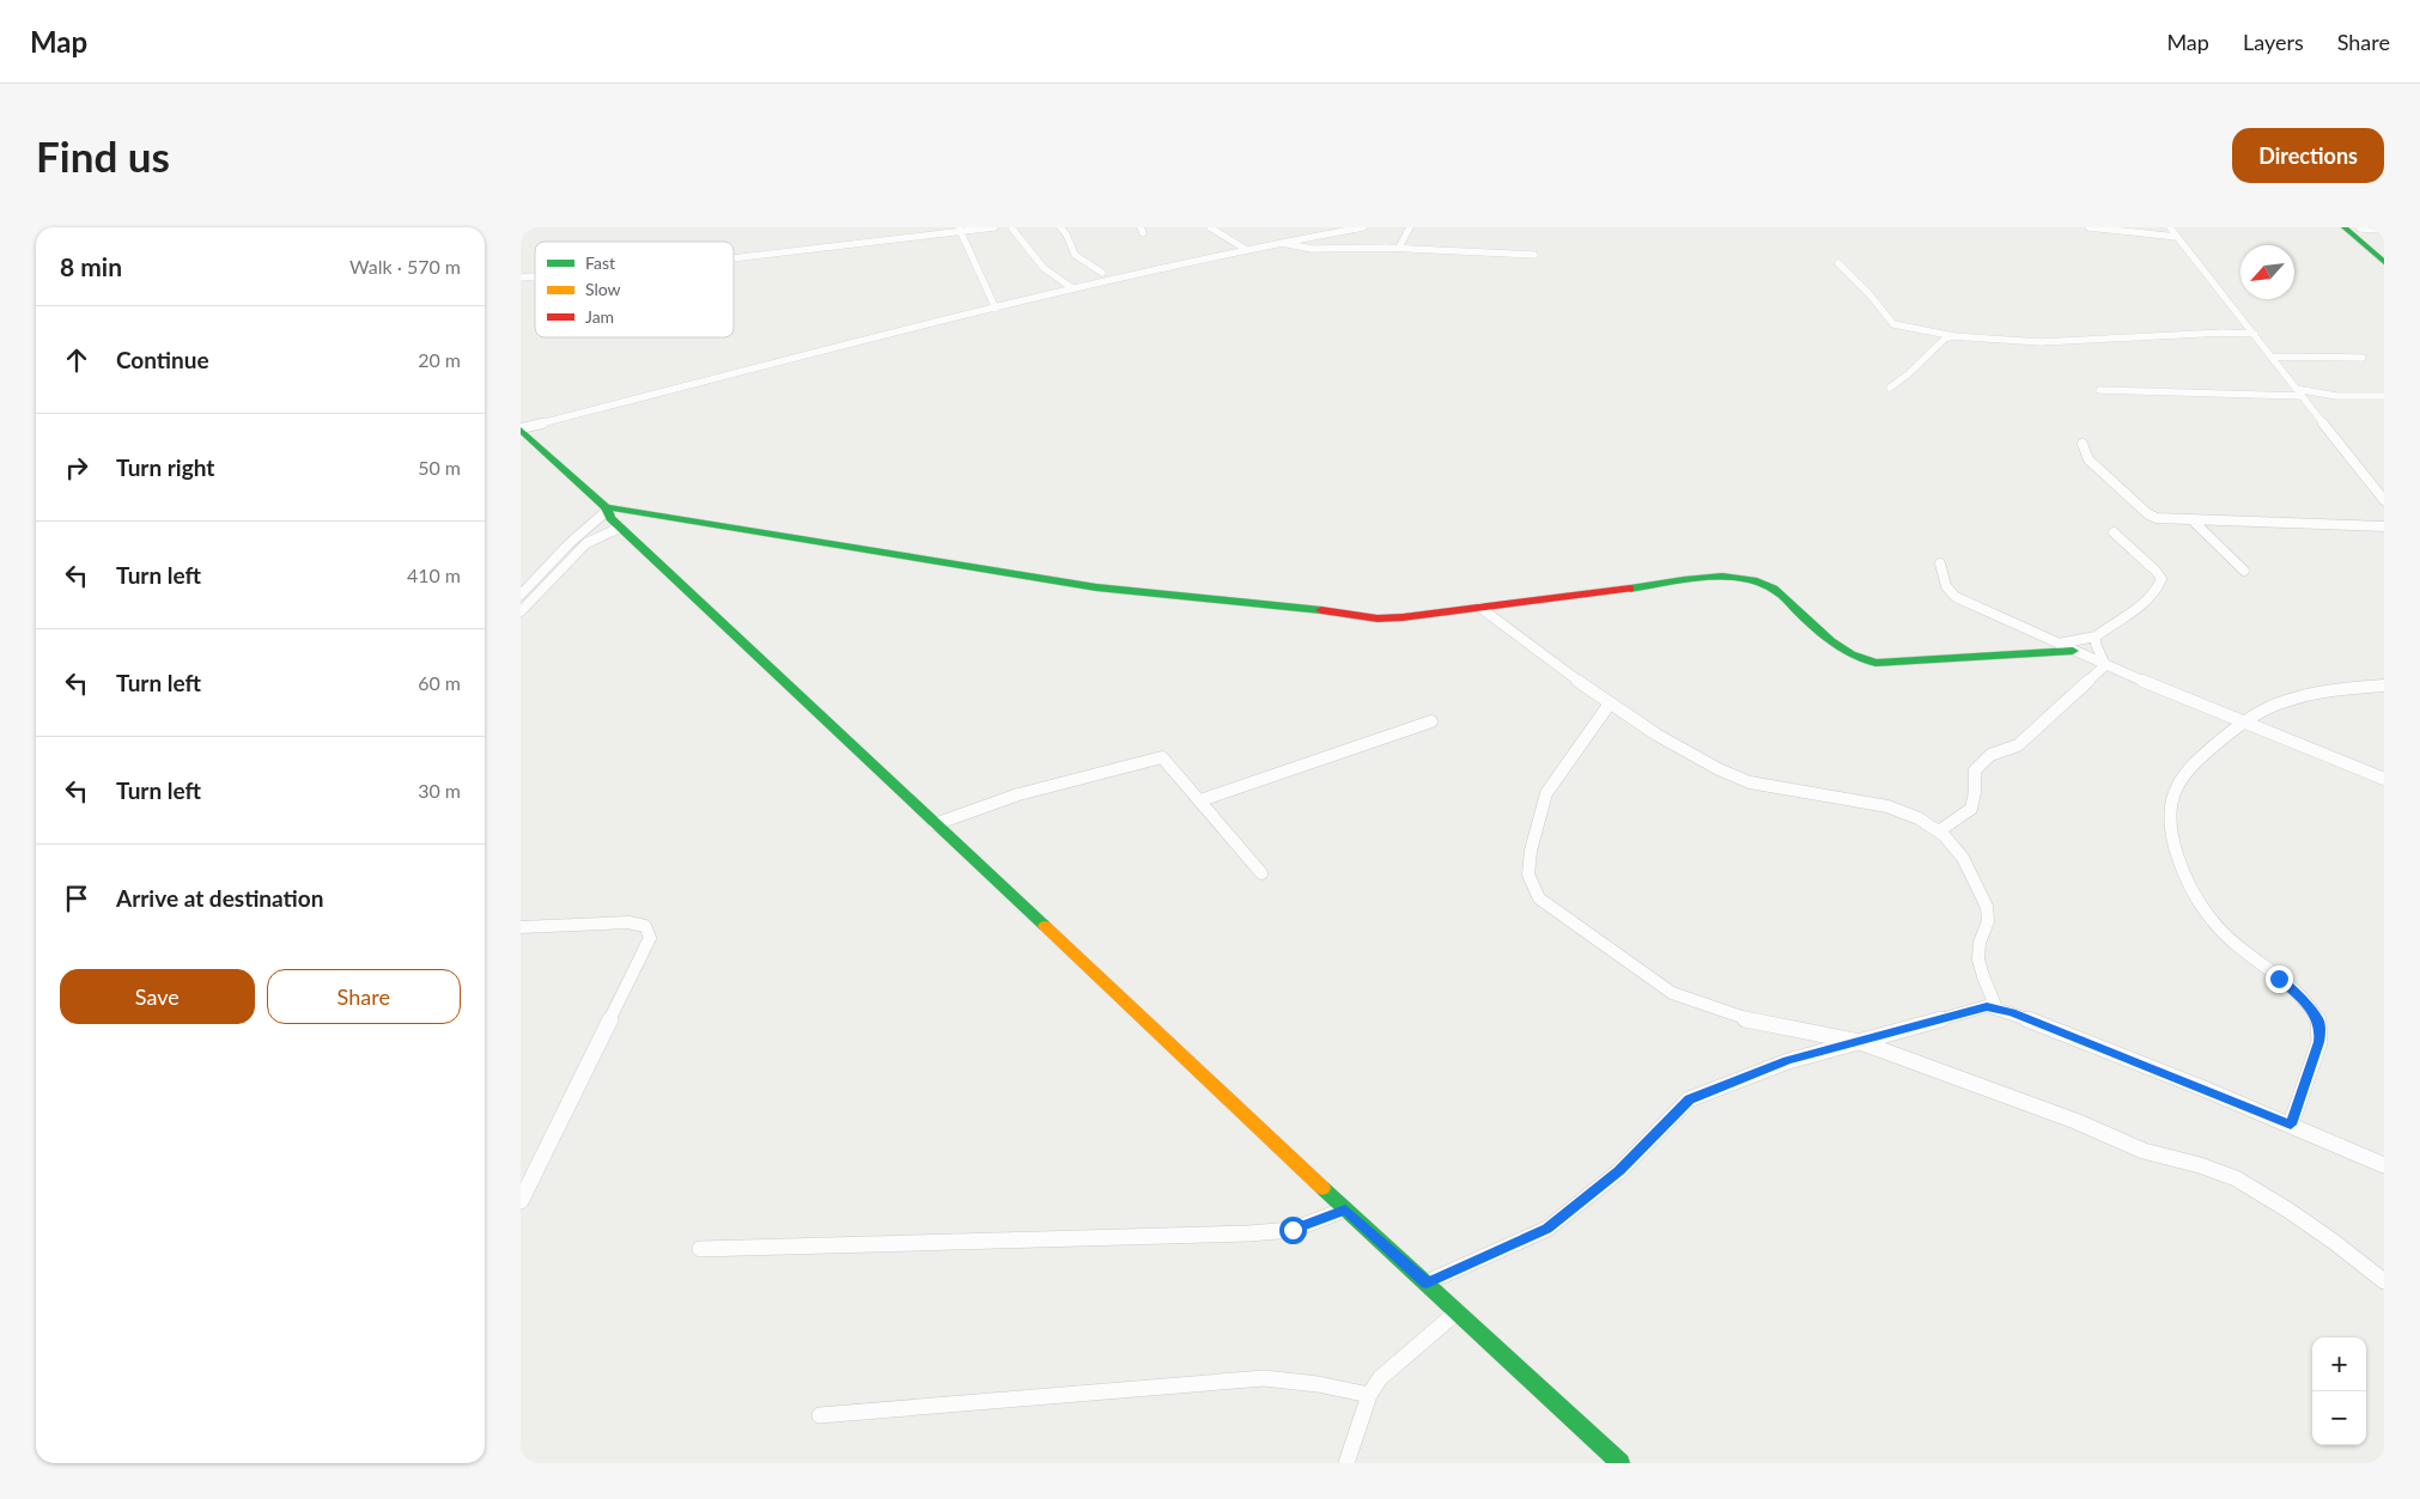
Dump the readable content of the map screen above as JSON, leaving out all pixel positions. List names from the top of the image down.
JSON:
{
  "legend": ["Fast", "Slow", "Jam"],
  "north": "bottom left",
  "page": {
    "header": "Map",
    "nav": ["Map", "Layers", "Share"],
    "buttons": [
      "Directions",
      ["Save", "Share"]
    ],
    "title": "Find us",
    "heading": ["8 min", "Walk · 570 m"],
    "list": [
      ["Continue", "20 m"],
      ["Turn right", "50 m"],
      ["Turn left", "410 m"],
      ["Turn left", "60 m"],
      ["Turn left", "30 m"],
      "Arrive at destination"
    ],
    "map_buttons": ["+", "−"]
  }
}
